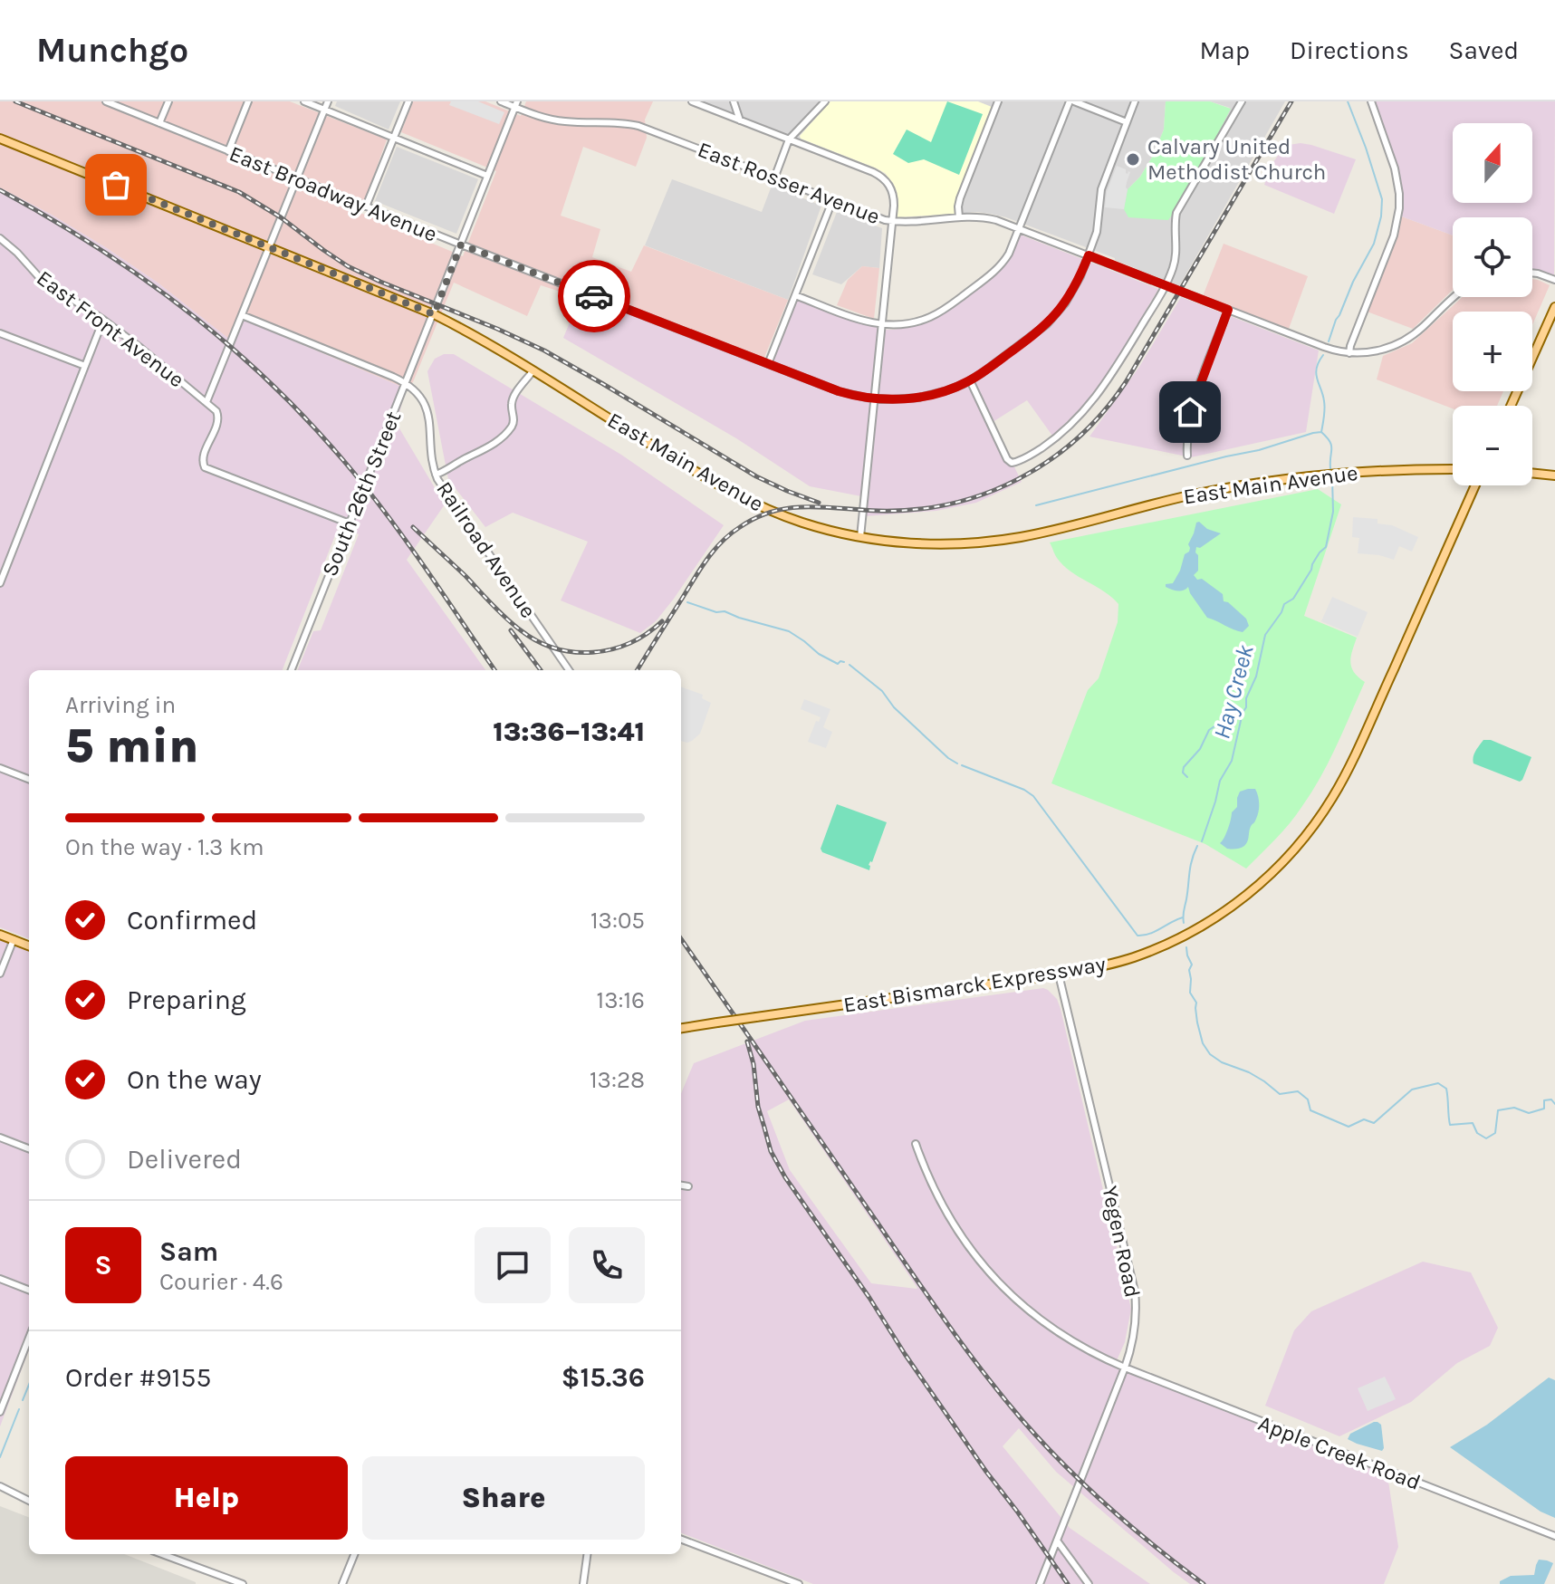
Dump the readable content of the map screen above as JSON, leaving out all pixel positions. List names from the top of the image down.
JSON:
{
  "streets": {
    "main road": ["East Main Avenue", "East Bismarck Expressway"],
    "street": [
      "East Rosser Avenue",
      "East Broadway Avenue",
      "East Front Avenue",
      "South 26th Street",
      "Railroad Avenue",
      "Yegen Road",
      "Apple Creek Road"
    ]
  },
  "crossings": [
    ["East Rosser Avenue", "East Broadway Avenue"],
    ["East Rosser Avenue", "South 26th Street"],
    ["East Broadway Avenue", "South 26th Street"],
    ["East Front Avenue", "South 26th Street"],
    ["East Main Avenue", "South 26th Street"],
    ["South 26th Street", "Railroad Avenue"],
    ["East Bismarck Expressway", "Yegen Road"],
    ["Yegen Road", "Apple Creek Road"]
  ],
  "water": ["Hay Creek"],
  "places": ["Calvary United Methodist Church"],
  "north": "top",
  "page": {
    "header": "Munchgo",
    "nav": ["Map", "Directions", "Saved"],
    "map_buttons": ["+", "−"],
    "heading": ["5 min", "Arriving in", "13:36–13:41"],
    "panel": [
      "Sam",
      "Courier · 4.6",
      "Order #9155",
      "$15.36"
    ],
    "bar": "On the way · 1.3 km",
    "list": [
      ["Confirmed", "13:05"],
      ["Preparing", "13:16"],
      ["On the way", "13:28"],
      "Delivered"
    ],
    "round": "S",
    "buttons": ["Help", "Share"]
  }
}
